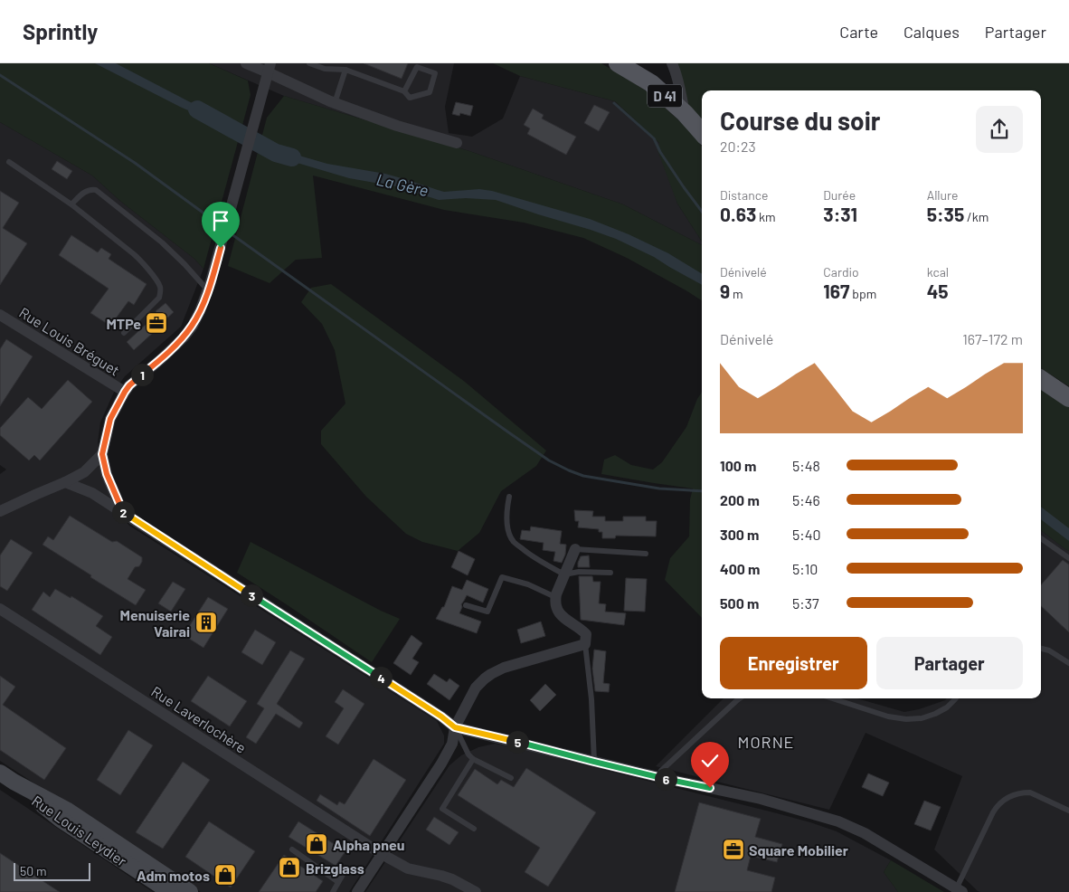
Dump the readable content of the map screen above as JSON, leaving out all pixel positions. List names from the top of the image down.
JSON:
{
  "streets": {
    "main road": ["D 41", "Rue Louis Leydier"],
    "street": ["Rue Louis Bréguet", "Rue Laverlochère"]
  },
  "districts": ["MORNE"],
  "water": ["La Gère"],
  "places": {
    "office": ["MTPe", "Square Mobilier"],
    "building": ["Menuiserie Vairai"],
    "shop": ["Alpha pneu", "Brizglass", "Adm motos"]
  },
  "scale_bar": "50 m",
  "page": {
    "header": "Sprintly",
    "nav": ["Carte", "Calques", "Partager"],
    "heading": ["Course du soir", "20:23"],
    "stats": [
      ["Distance", "0.63 km"],
      ["Durée", "3:31"],
      ["Allure", "5:35 /km"],
      ["Dénivelé", "9 m"],
      ["Cardio", "167 bpm"],
      ["kcal", "45"]
    ],
    "chart": ["Dénivelé", "167–172 m"],
    "pins": [
      "1",
      "2",
      "3",
      "4",
      "5",
      "6"
    ],
    "list": [
      {
        "name": "100 m",
        "note": "5:48"
      },
      {
        "name": "200 m",
        "note": "5:46"
      },
      {
        "name": "300 m",
        "note": "5:40"
      },
      {
        "name": "400 m",
        "note": "5:10"
      },
      {
        "name": "500 m",
        "note": "5:37"
      }
    ],
    "buttons": ["Enregistrer", "Partager"],
    "scale": "50 m"
  }
}
